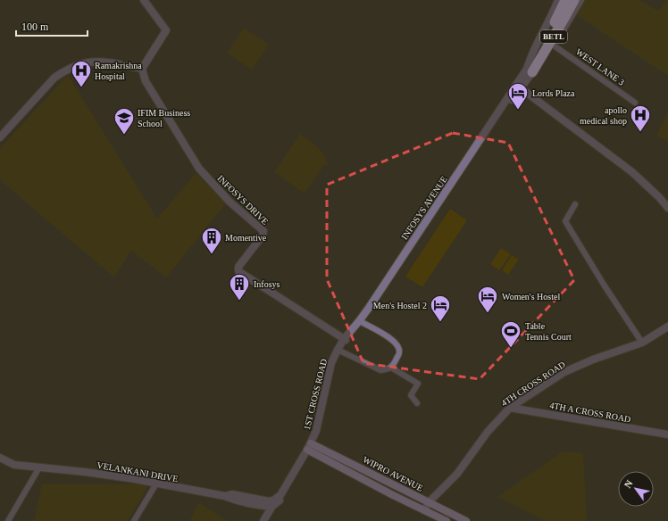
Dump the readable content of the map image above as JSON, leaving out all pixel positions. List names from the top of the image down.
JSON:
{
  "streets": {
    "highway": ["BETL"],
    "main road": ["WIPRO AVENUE"],
    "street": [
      "WEST LANE 3",
      "INFOSYS DRIVE",
      "INFOSYS AVENUE",
      "4TH CROSS ROAD",
      "4TH A CROSS ROAD",
      "VELANKANI DRIVE"
    ]
  },
  "crossings": [
    ["BETL", "INFOSYS AVENUE"],
    ["INFOSYS DRIVE", "INFOSYS AVENUE"],
    ["4TH CROSS ROAD", "4TH A CROSS ROAD"],
    ["4TH CROSS ROAD", "WIPRO AVENUE"]
  ],
  "places": {
    "hospital": ["Ramakrishna Hospital", "apollo medical shop"],
    "hotel": ["Lords Plaza", "Women's Hostel", "Men's Hostel 2"],
    "school or university": ["IFIM Business School"],
    "building": ["Momentive", "Infosys"],
    "sports": ["Table Tennis Court"]
  },
  "scale_bar": "100 m",
  "north": "top left"
}
